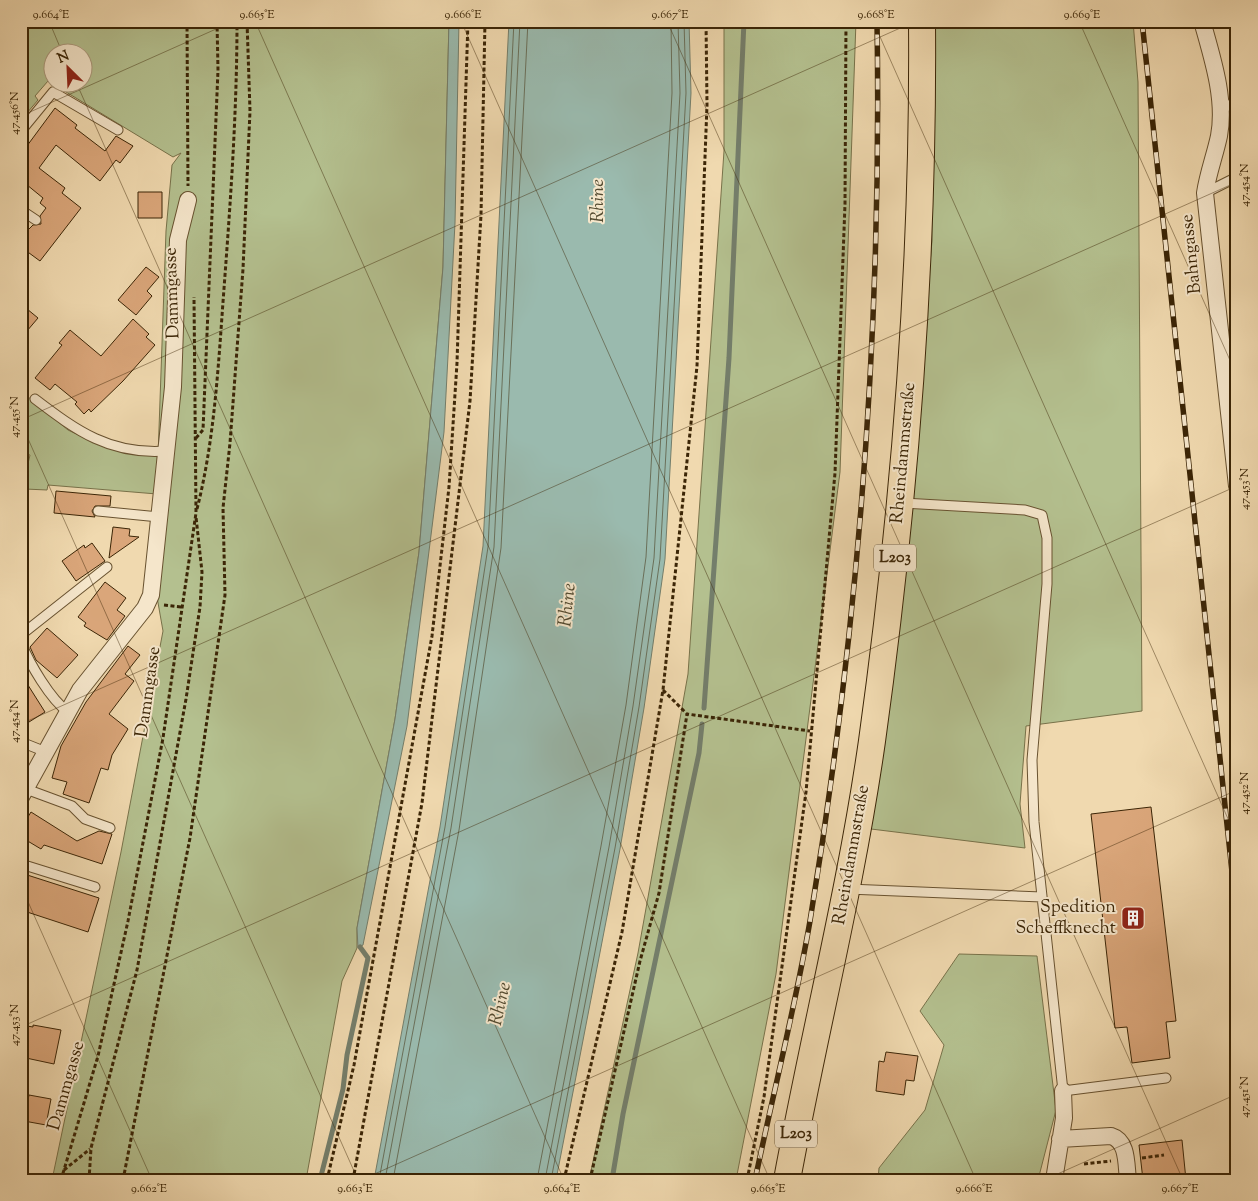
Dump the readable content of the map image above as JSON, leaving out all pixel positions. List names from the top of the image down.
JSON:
{
  "streets": {
    "main road": ["Rheindammstraße", "L203"],
    "street": ["Bahngasse", "Dammgasse"]
  },
  "water": ["Rhine"],
  "places": {
    "building": ["Spedition Scheffknecht"]
  },
  "north": "top left",
  "coordinates": [
    "9.664°E",
    "9.665°E",
    "9.666°E",
    "9.667°E",
    "9.668°E",
    "9.669°E",
    "47.456°N",
    "47.454°N",
    "47.455°N",
    "47.453°N",
    "47.452°N",
    "47.451°N",
    "9.662°E",
    "9.663°E"
  ]
}
